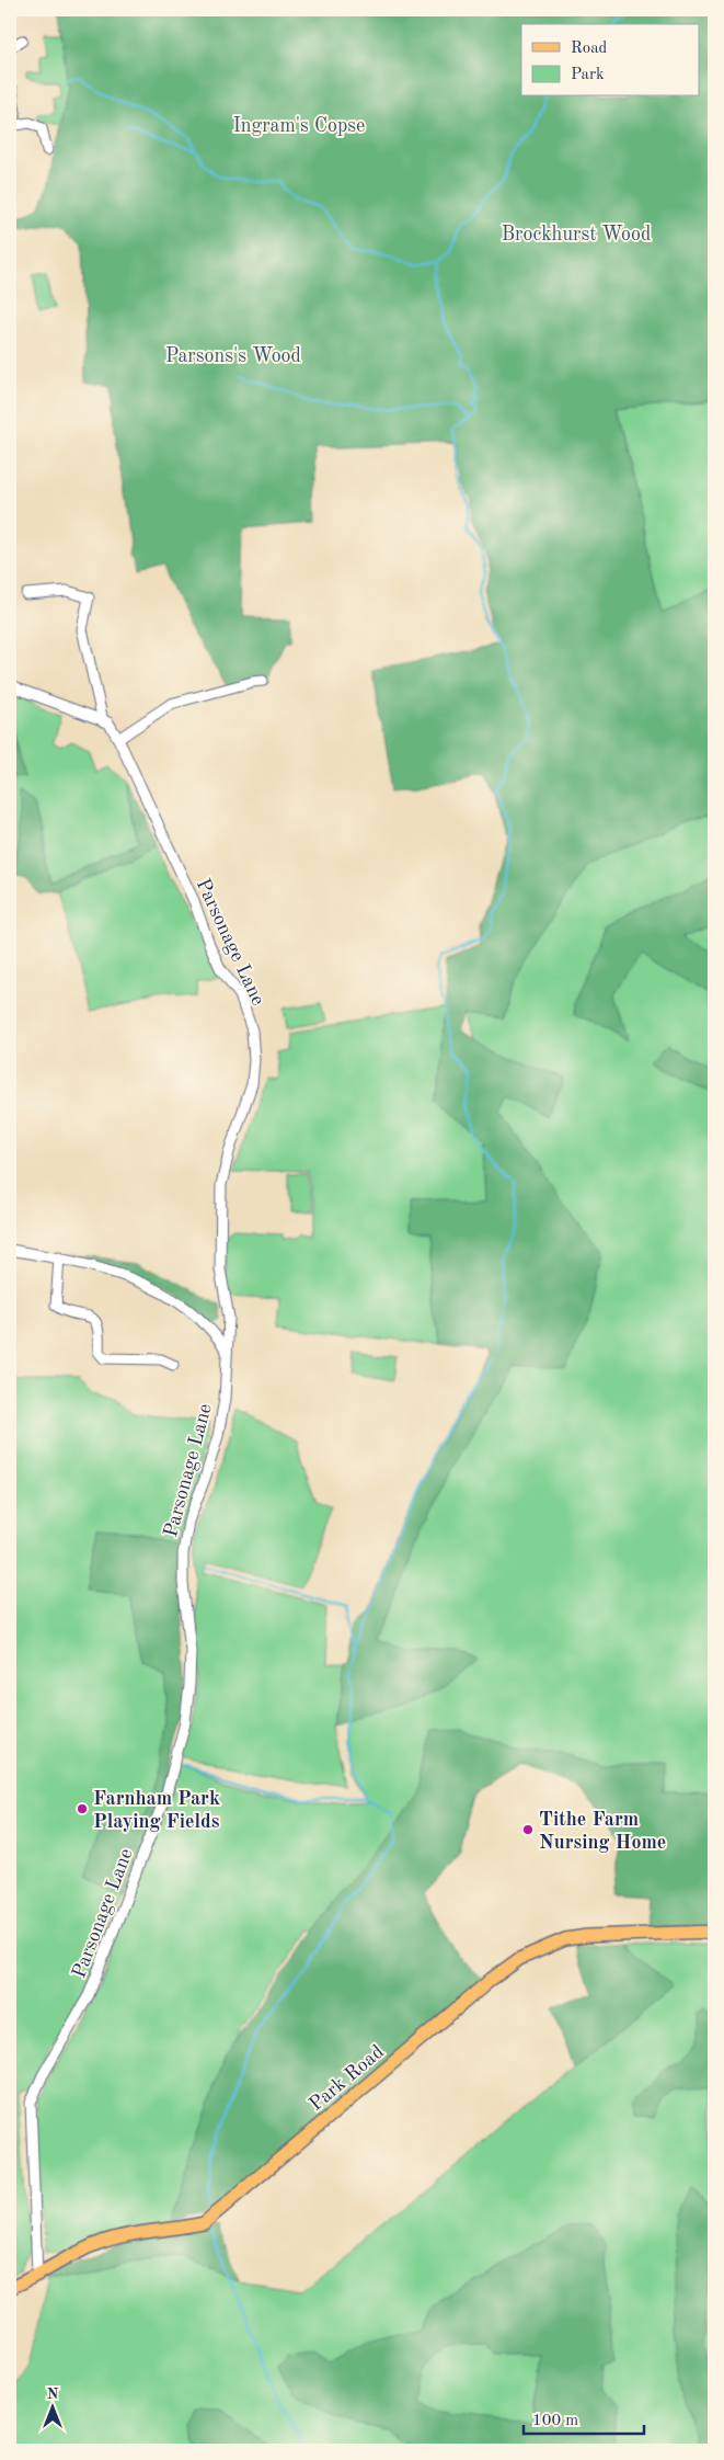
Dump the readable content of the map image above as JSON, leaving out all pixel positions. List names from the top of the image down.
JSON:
{
  "streets": {
    "main road": ["Park Road"],
    "street": ["Parsonage Lane"]
  },
  "crossings": [
    ["Parsonage Lane", "Park Road"]
  ],
  "parks": ["Ingram's Copse", "Brockhurst Wood", "Parsons's Wood"],
  "places": ["Farnham Park Playing Fields", "Tithe Farm Nursing Home"],
  "legend": ["Road", "Park"],
  "scale_bar": "100 m",
  "north": "top"
}
